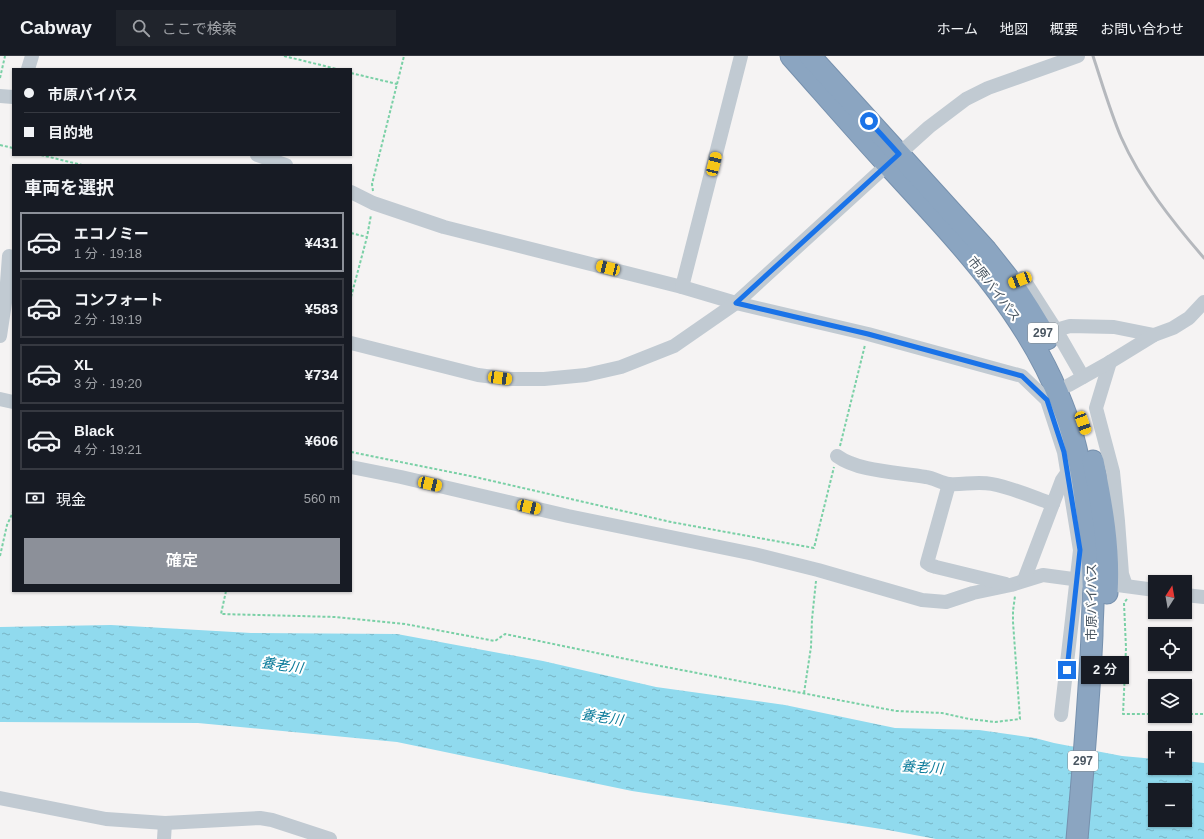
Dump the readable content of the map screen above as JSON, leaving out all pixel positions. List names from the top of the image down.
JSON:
{
  "streets": {
    "highway": ["市原バイパス", "297"]
  },
  "water": ["養老川"],
  "north": "top",
  "page": {
    "header": "Cabway",
    "search": "ここで検索",
    "nav": [
      "ホーム",
      "地図",
      "概要",
      "お問い合わせ"
    ],
    "banner": ["市原バイパス", "目的地"],
    "heading": "車両を選択",
    "list": [
      {
        "name": "エコノミー",
        "note": "1 分 · 19:18",
        "value": "¥431"
      },
      {
        "name": "コンフォート",
        "note": "2 分 · 19:19",
        "value": "¥583"
      },
      {
        "name": "XL",
        "note": "3 分 · 19:20",
        "value": "¥734"
      },
      {
        "name": "Black",
        "note": "4 分 · 19:21",
        "value": "¥606"
      }
    ],
    "pay": ["現金", "560 m"],
    "buttons": "確定",
    "map_buttons": ["+", "−"],
    "bubble": "2 分"
  }
}
